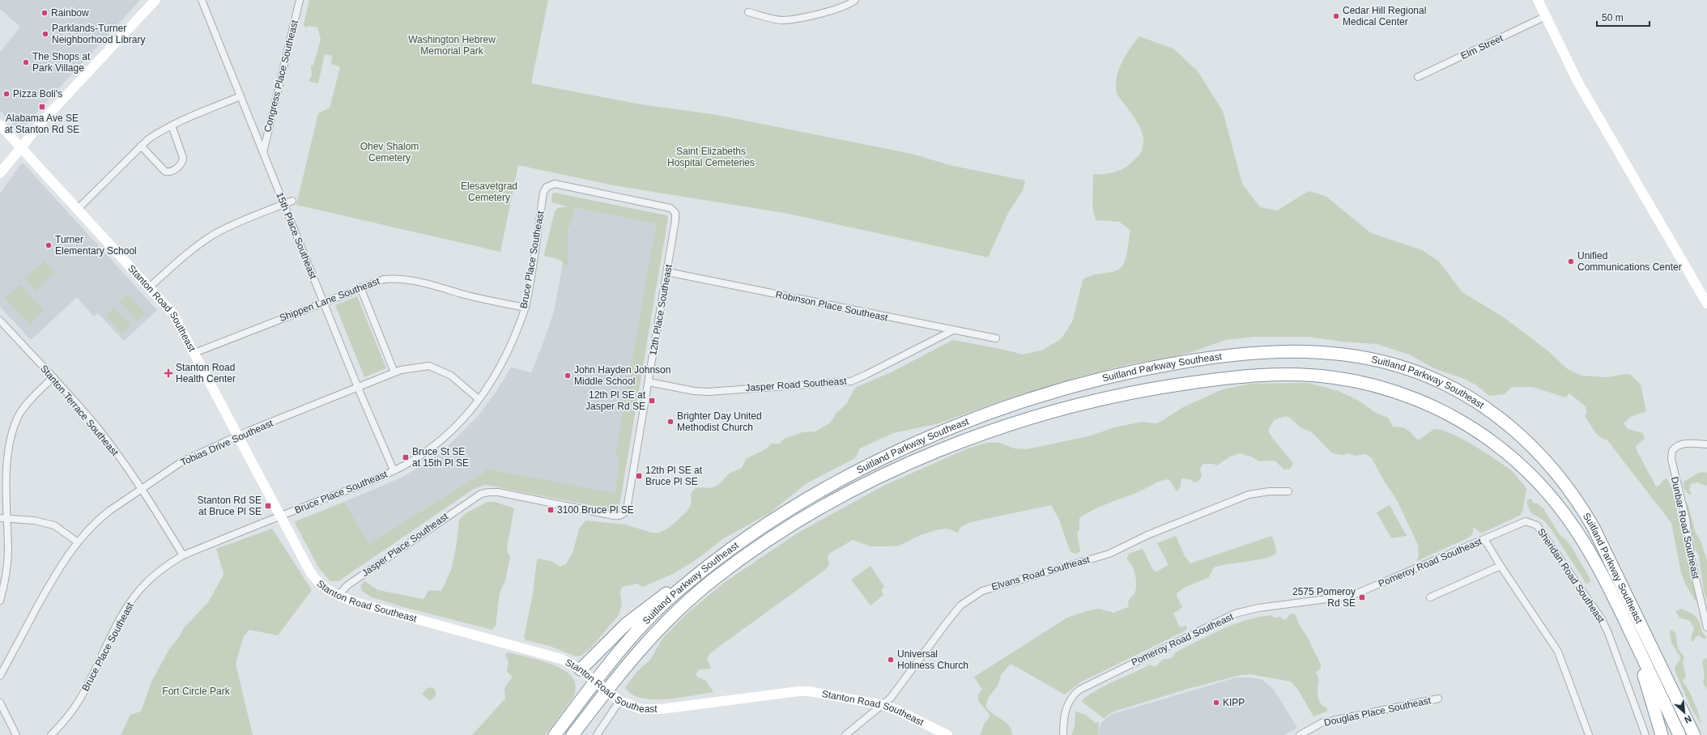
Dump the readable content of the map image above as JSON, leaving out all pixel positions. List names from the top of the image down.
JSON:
{
  "streets": {
    "highway": ["Suitland Parkway Southeast"],
    "street": [
      "Elm Street",
      "Congress Place Southeast",
      "15th Place Southeast",
      "Bruce Place Southeast",
      "Shippen Lane Southeast",
      "Robinson Place Southeast",
      "Stanton Road Southeast",
      "12th Place Southeast",
      "Jasper Road Southeast",
      "Stanton Terrace Southeast",
      "Tobias Drive Southeast",
      "Dunbar Road Southeast",
      "Jasper Place Southeast",
      "Pomeroy Road Southeast",
      "Elvans Road Southeast",
      "Sheridan Road Southeast",
      "Douglas Place Southeast"
    ]
  },
  "crossings": [
    ["Congress Place Southeast", "15th Place Southeast"],
    ["15th Place Southeast", "Bruce Place Southeast"],
    ["15th Place Southeast", "Shippen Lane Southeast"],
    ["15th Place Southeast", "Tobias Drive Southeast"],
    ["Bruce Place Southeast", "Shippen Lane Southeast"],
    ["Bruce Place Southeast", "Stanton Road Southeast"],
    ["Bruce Place Southeast", "12th Place Southeast"],
    ["Bruce Place Southeast", "Stanton Terrace Southeast"],
    ["Bruce Place Southeast", "Tobias Drive Southeast"],
    ["Shippen Lane Southeast", "Stanton Road Southeast"],
    ["Robinson Place Southeast", "12th Place Southeast"],
    ["Robinson Place Southeast", "Jasper Road Southeast"],
    ["Stanton Road Southeast", "Suitland Parkway Southeast"],
    ["Stanton Road Southeast", "Tobias Drive Southeast"],
    ["Stanton Road Southeast", "Jasper Place Southeast"],
    ["Stanton Road Southeast", "Elvans Road Southeast"],
    ["12th Place Southeast", "Jasper Road Southeast"],
    ["12th Place Southeast", "Jasper Place Southeast"],
    ["Stanton Terrace Southeast", "Tobias Drive Southeast"],
    ["Pomeroy Road Southeast", "Sheridan Road Southeast"]
  ],
  "parks": [
    "Washington Hebrew Memorial Park",
    "Ohev Shalom Cemetery",
    "Saint Elizabeths Hospital Cemeteries",
    "Elesavetgrad Cemetery",
    "Fort Circle Park"
  ],
  "places": {
    "other": [
      "Rainbow",
      "Cedar Hill Regional Medical Center",
      "Parklands-Turner Neighborhood Library",
      "The Shops at Park Village",
      "Pizza Boli's",
      "Turner Elementary School",
      "Unified Communications Center",
      "John Hayden Johnson Middle School",
      "Brighter Day United Methodist Church",
      "Universal Holiness Church",
      "KIPP"
    ],
    "transit": [
      "Alabama Ave SE at Stanton Rd SE",
      "12th Pl SE at Jasper Rd SE",
      "Bruce St SE at 15th Pl SE",
      "12th Pl SE at Bruce Pl SE",
      "Stanton Rd SE at Bruce Pl SE",
      "3100 Bruce Pl SE",
      "2575 Pomeroy Rd SE"
    ],
    "health": ["Stanton Road Health Center"]
  },
  "scale_bar": "50 m",
  "north": "bottom right"
}
